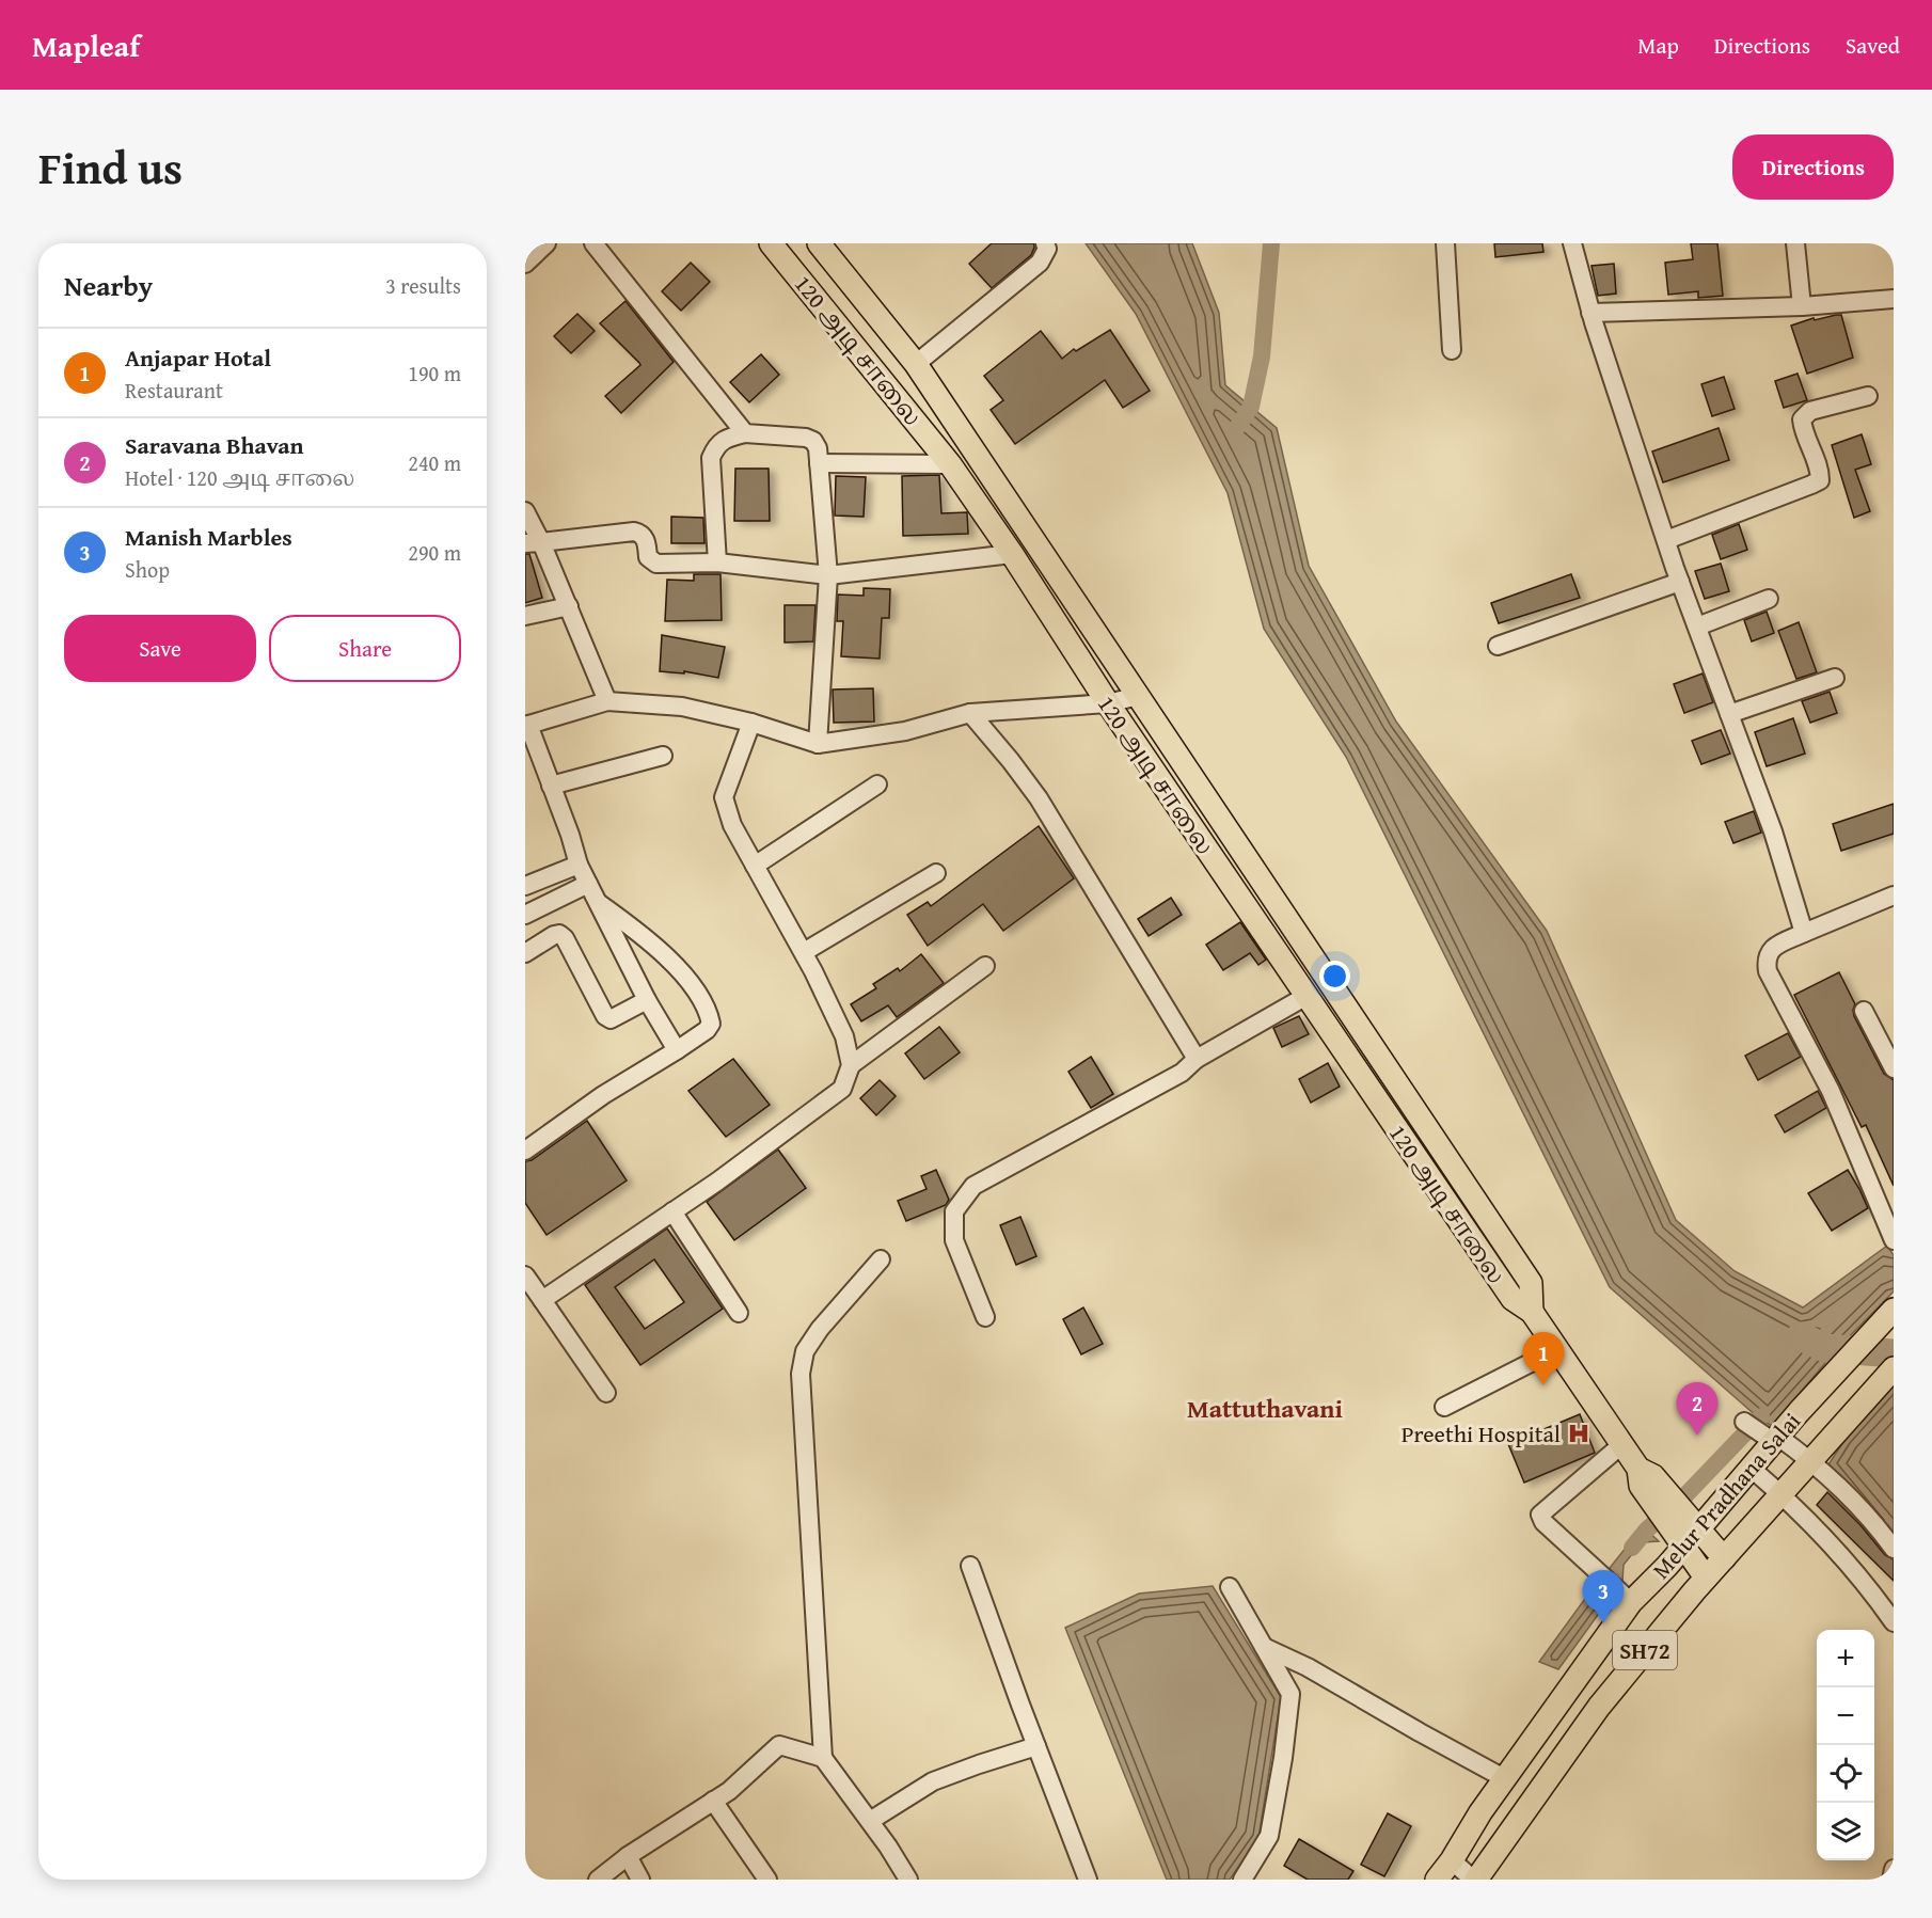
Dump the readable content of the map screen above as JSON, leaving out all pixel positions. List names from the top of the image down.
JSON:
{
  "streets": {
    "main road": ["120 அடி சாலை", "Melur Pradhana Salai", "SH72"]
  },
  "crossings": [
    ["120 அடி சாலை", "Melur Pradhana Salai"]
  ],
  "districts": ["Mattuthavani"],
  "places": {
    "hospital": ["Preethi Hospital"]
  },
  "page": {
    "header": "Mapleaf",
    "nav": ["Map", "Directions", "Saved"],
    "title": "Find us",
    "buttons": [
      "Directions",
      ["Save", "Share"]
    ],
    "heading": ["Nearby", "3 results"],
    "list": [
      {
        "mark": "1",
        "name": "Anjapar Hotal",
        "note": "Restaurant",
        "value": "190 m"
      },
      {
        "mark": "2",
        "name": "Saravana Bhavan",
        "note": "Hotel · 120 அடி சாலை",
        "value": "240 m"
      },
      {
        "mark": "3",
        "name": "Manish Marbles",
        "note": "Shop",
        "value": "290 m"
      }
    ],
    "pins": ["1", "2", "3"],
    "map_buttons": ["+", "−"]
  }
}
